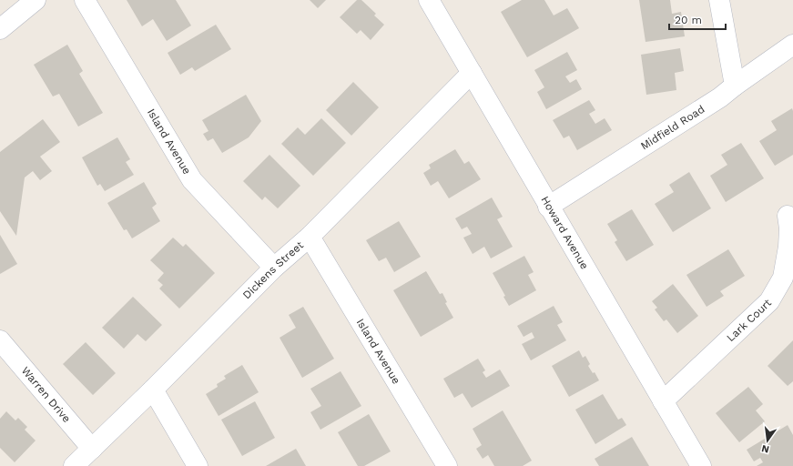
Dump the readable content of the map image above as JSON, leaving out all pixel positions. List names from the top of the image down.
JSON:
{
  "streets": {
    "street": [
      "Midfield Road",
      "Island Avenue",
      "Howard Avenue",
      "Dickens Street",
      "Lark Court",
      "Warren Drive"
    ]
  },
  "crossings": [
    ["Midfield Road", "Howard Avenue"],
    ["Island Avenue", "Dickens Street"],
    ["Howard Avenue", "Dickens Street"],
    ["Howard Avenue", "Lark Court"],
    ["Dickens Street", "Warren Drive"]
  ],
  "scale_bar": "20 m",
  "north": "bottom"
}
